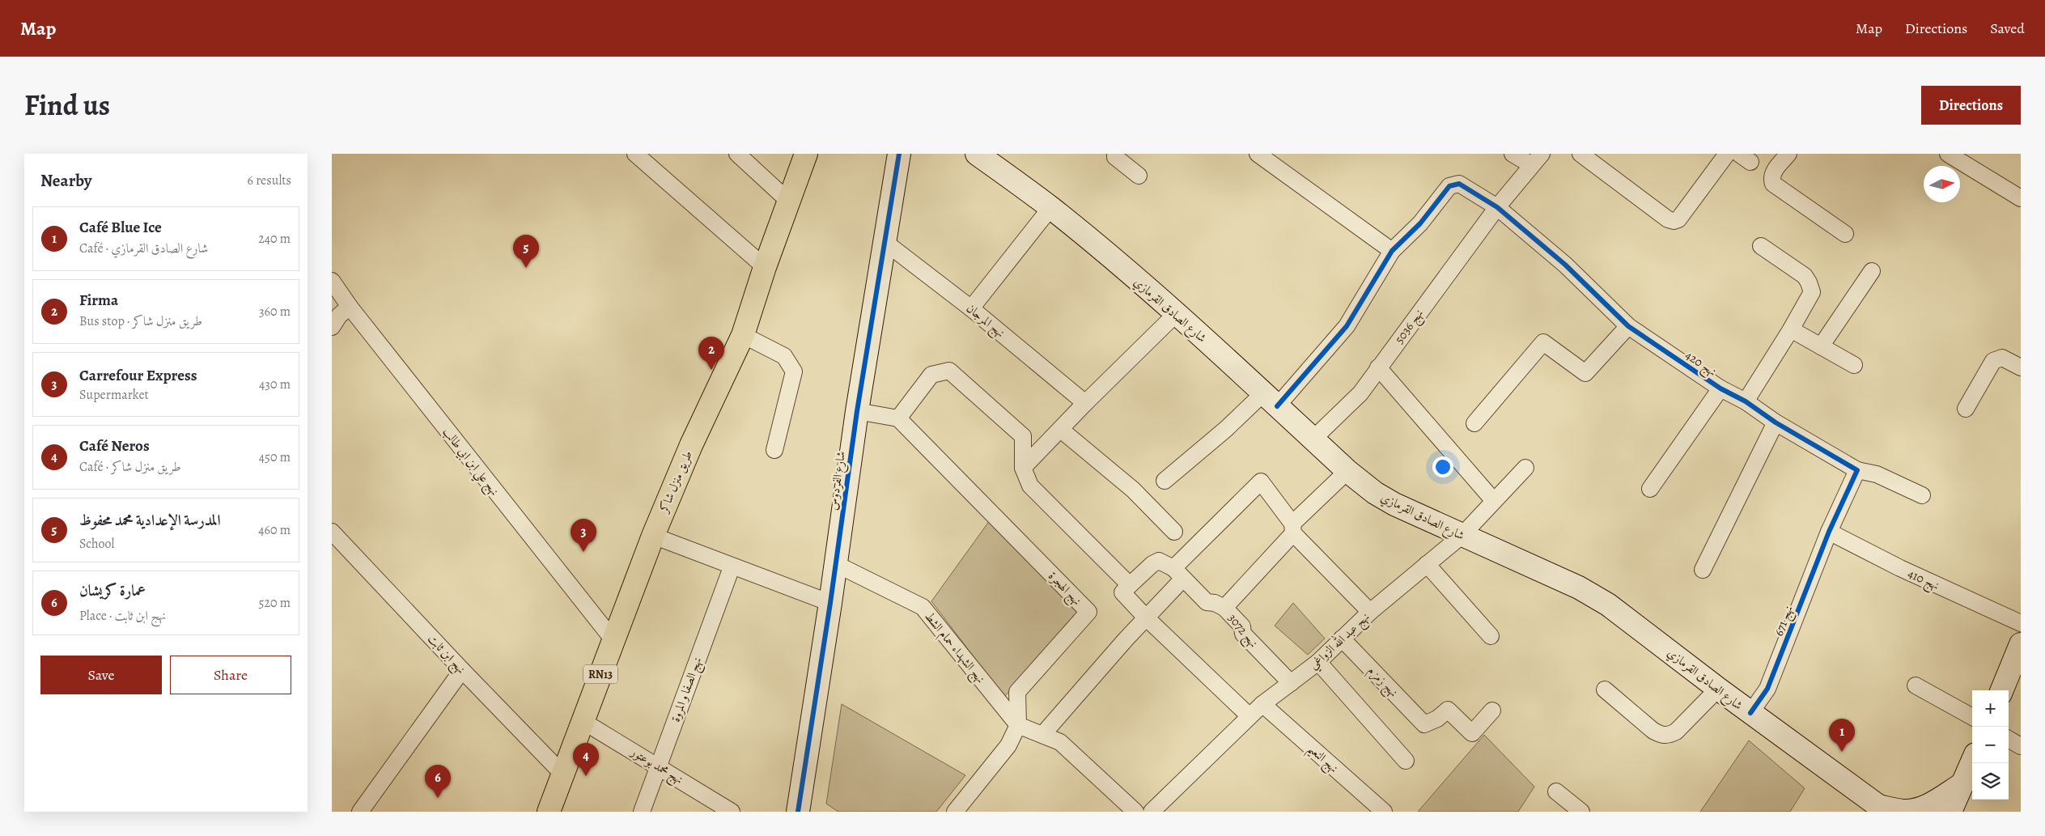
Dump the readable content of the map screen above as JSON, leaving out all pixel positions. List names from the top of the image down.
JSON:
{
  "streets": {
    "main road": [
      "شارع الصادق القرمازي",
      "شارع الفردوس",
      "طريق منزل شاكر",
      "RN13"
    ],
    "street": [
      "نهج المرجان",
      "نهج 5036",
      "نهج 420",
      "نهج علي ابن ابي طالب",
      "نهج 410",
      "نهج الهجرة",
      "نهج 671",
      "نهج 3072",
      "نهج عبد الله الزواغي",
      "نهج الشهداء حمام الشط",
      "نهج ابن ثابت",
      "نهج زمزم",
      "نهج الصفا و المروة",
      "نهج النعيم",
      "نهج محمد بوعتور"
    ]
  },
  "crossings": [
    ["شارع الصادق القرمازي", "نهج 5036"],
    ["شارع الصادق القرمازي", "نهج 671"],
    ["شارع الصادق القرمازي", "نهج عبد الله الزواغي"],
    ["نهج المرجان", "شارع الفردوس"],
    ["نهج 5036", "نهج 420"],
    ["نهج علي ابن ابي طالب", "طريق منزل شاكر"],
    ["شارع الفردوس", "نهج الشهداء حمام الشط"],
    ["طريق منزل شاكر", "نهج ابن ثابت"],
    ["طريق منزل شاكر", "نهج محمد بوعتور"],
    ["نهج 410", "نهج 671"],
    ["نهج الهجرة", "نهج الشهداء حمام الشط"],
    ["نهج 3072", "نهج عبد الله الزواغي"],
    ["نهج عبد الله الزواغي", "نهج زمزم"],
    ["نهج عبد الله الزواغي", "نهج النعيم"],
    ["نهج الصفا و المروة", "نهج محمد بوعتور"]
  ],
  "north": "right",
  "page": {
    "header": "Map",
    "nav": ["Map", "Directions", "Saved"],
    "title": "Find us",
    "buttons": [
      "Directions",
      ["Save", "Share"]
    ],
    "heading": ["Nearby", "6 results"],
    "list": [
      {
        "mark": "1",
        "name": "Café Blue Ice",
        "note": "Café · شارع الصادق القرمازي",
        "value": "240 m"
      },
      {
        "mark": "2",
        "name": "Firma",
        "note": "Bus stop · طريق منزل شاكر",
        "value": "360 m"
      },
      {
        "mark": "3",
        "name": "Carrefour Express",
        "note": "Supermarket",
        "value": "430 m"
      },
      {
        "mark": "4",
        "name": "Café Neros",
        "note": "Café · طريق منزل شاكر",
        "value": "450 m"
      },
      {
        "mark": "5",
        "name": "المدرسة الإعدادية محمد محفوظ",
        "note": "School",
        "value": "460 m"
      },
      {
        "mark": "6",
        "name": "عمارة كريشان",
        "note": "Place · نهج ابن ثابت",
        "value": "520 m"
      }
    ],
    "pins": [
      "5",
      "2",
      "3",
      "1",
      "4",
      "6"
    ],
    "map_buttons": ["+", "−"]
  }
}
